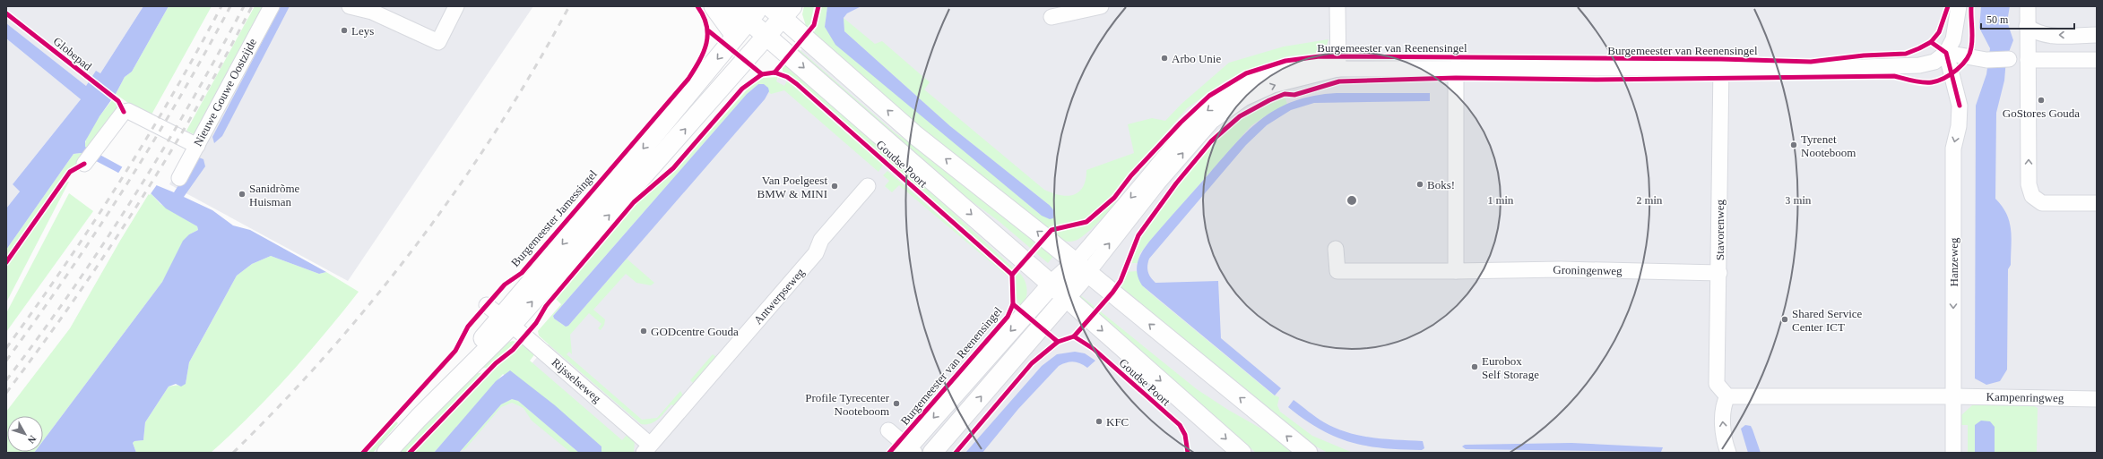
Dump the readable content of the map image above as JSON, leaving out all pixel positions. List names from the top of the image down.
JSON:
{
  "streets": {
    "main road": ["Burgemeester van Reenensingel", "Goudse Poort", "Burgemeester Jamessingel"],
    "street": [
      "Nieuwe Gouwe Oostzijde",
      "Stavorenweg",
      "Hanzeweg",
      "Groningenweg",
      "Antwerpseweg",
      "Rijsselseweg",
      "Kampenringweg"
    ],
    "cycle path": ["Globepad"]
  },
  "crossings": [
    ["Burgemeester van Reenensingel", "Goudse Poort"],
    ["Burgemeester van Reenensingel", "Stavorenweg"],
    ["Burgemeester van Reenensingel", "Hanzeweg"],
    ["Goudse Poort", "Burgemeester Jamessingel"],
    ["Burgemeester Jamessingel", "Rijsselseweg"],
    ["Stavorenweg", "Groningenweg"],
    ["Hanzeweg", "Kampenringweg"],
    ["Antwerpseweg", "Rijsselseweg"]
  ],
  "one_way": ["Hanzeweg"],
  "places": [
    "Leys",
    "Arbo Unie",
    "GoStores Gouda",
    "Tyrenet Nooteboom",
    "Boks!",
    "Van Poelgeest BMW & MINI",
    "Sanidrõme Huisman",
    "Shared Service Center ICT",
    "GODcentre Gouda",
    "Eurobox Self Storage",
    "Profile Tyrecenter Nooteboom",
    "KFC"
  ],
  "scale_bar": "50 m",
  "north": "bottom right",
  "rings": ["1 min", "2 min", "3 min"]
}
